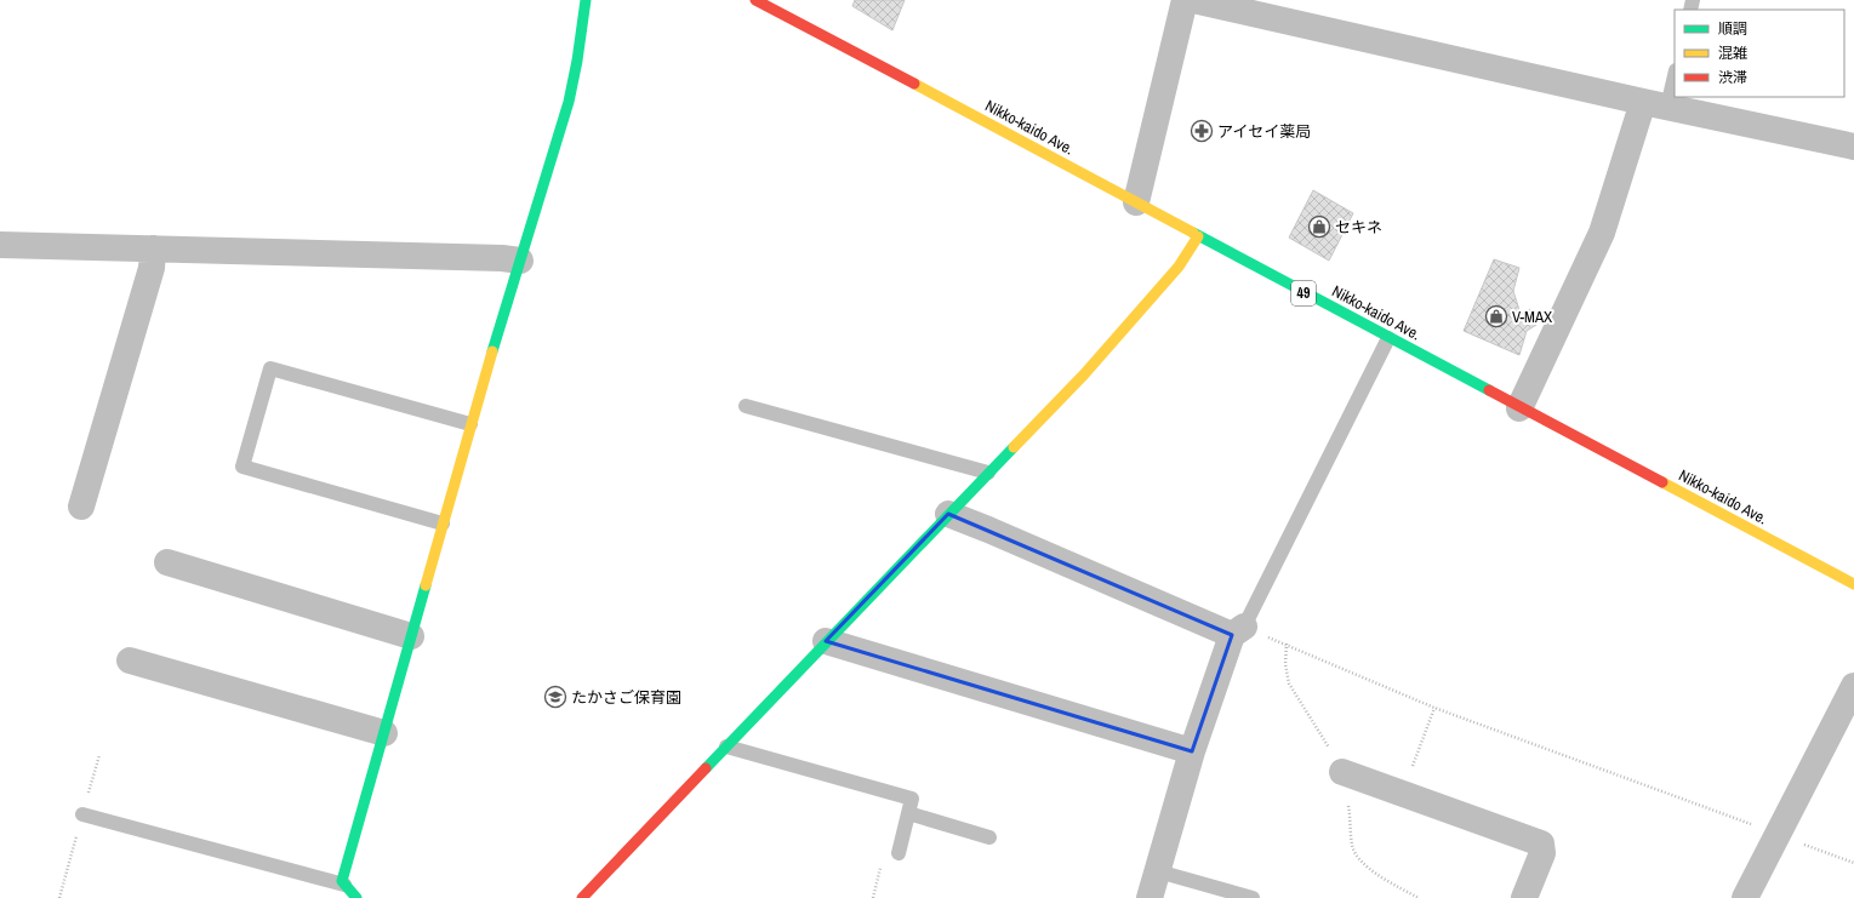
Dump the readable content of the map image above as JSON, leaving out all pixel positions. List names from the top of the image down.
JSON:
{
  "streets": {
    "street": ["Nikko-kaido Ave.", "49"]
  },
  "places": {
    "pharmacy": ["アイセイ薬局"],
    "shop": ["セキネ", "V-MAX"],
    "school or university": ["たかさご保育園"]
  },
  "legend": ["順調", "混雑", "渋滞"]
}
